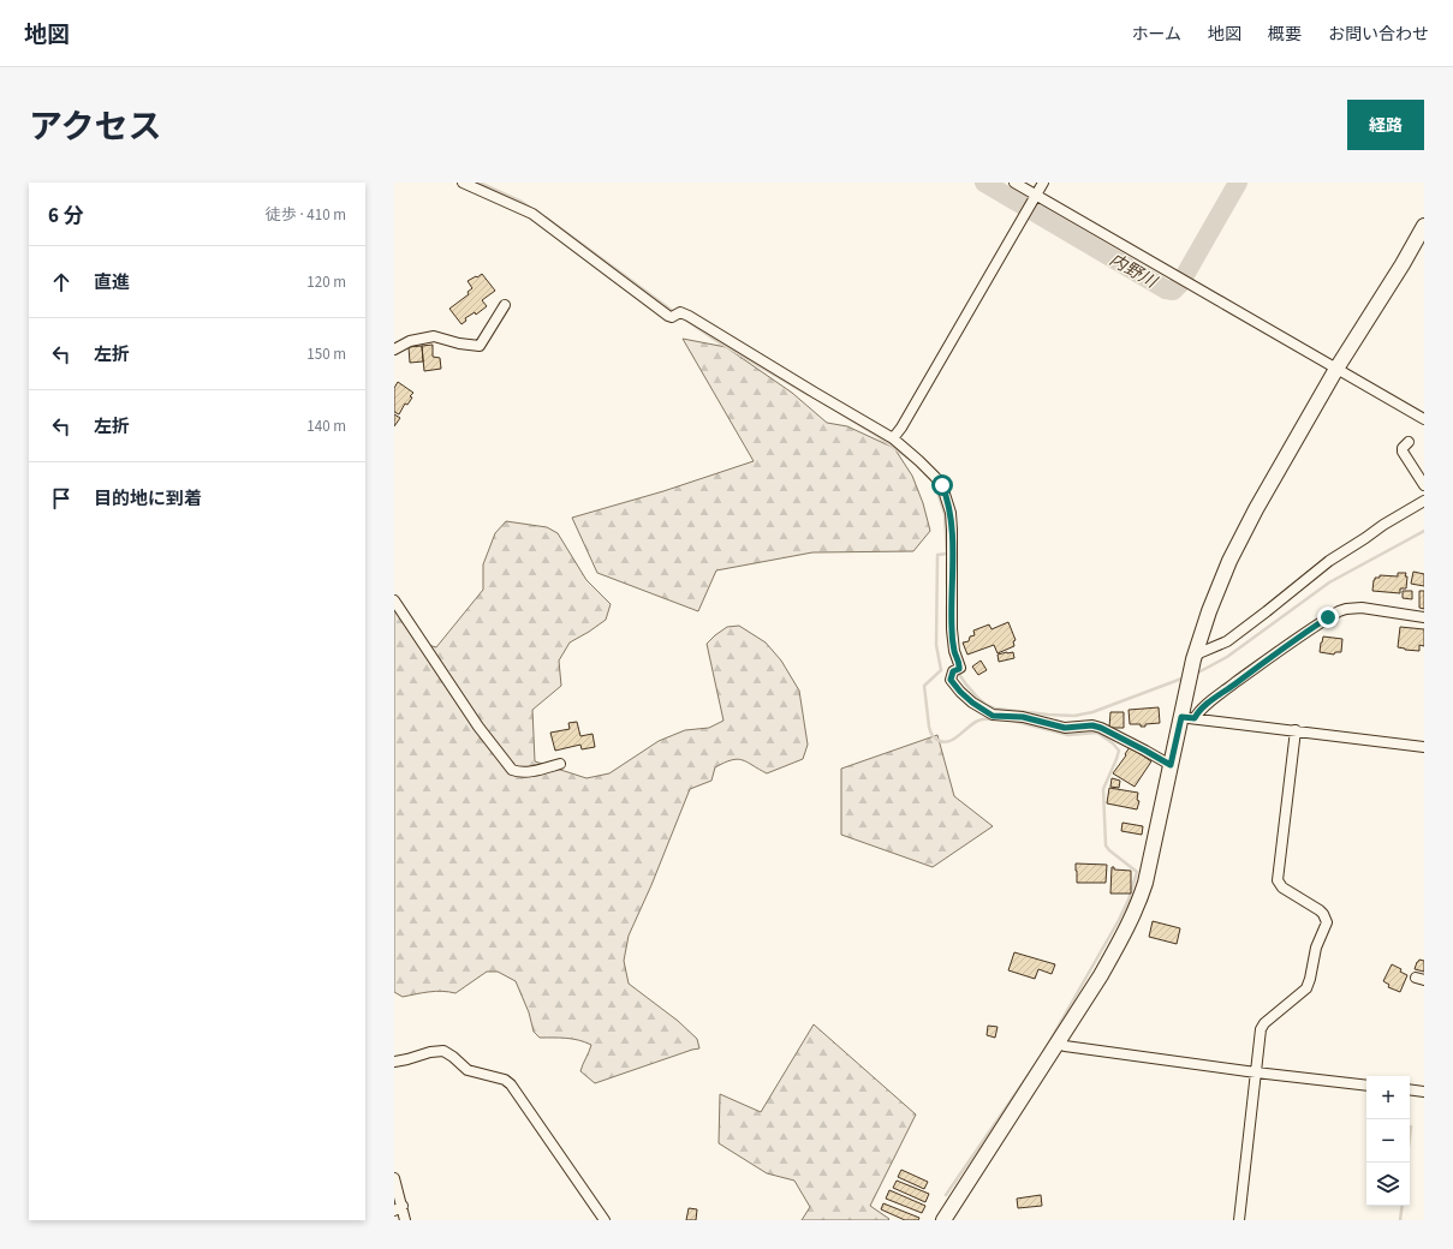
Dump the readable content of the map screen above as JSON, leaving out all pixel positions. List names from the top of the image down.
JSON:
{
  "water": ["内野川"],
  "page": {
    "header": "地図",
    "nav": [
      "ホーム",
      "地図",
      "概要",
      "お問い合わせ"
    ],
    "title": "アクセス",
    "buttons": "経路",
    "heading": ["6 分", "徒歩 · 410 m"],
    "list": [
      ["直進", "120 m"],
      ["左折", "150 m"],
      ["左折", "140 m"],
      "目的地に到着"
    ],
    "map_buttons": ["+", "−"]
  }
}
